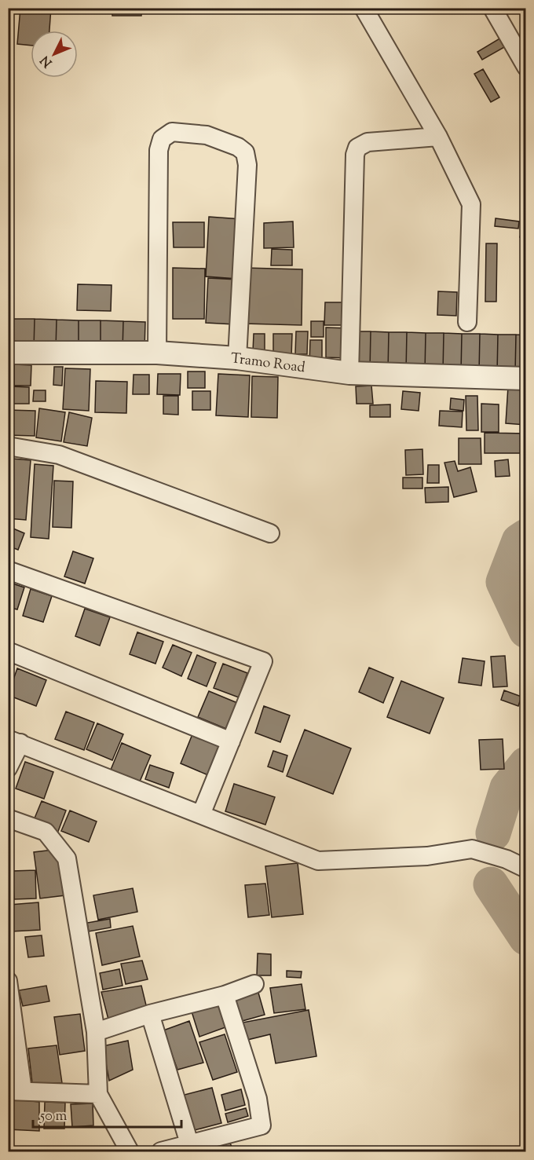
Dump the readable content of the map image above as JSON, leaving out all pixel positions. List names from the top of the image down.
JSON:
{
  "streets": {
    "street": ["Tramo Road"]
  },
  "scale_bar": "50 m",
  "north": "bottom left"
}
